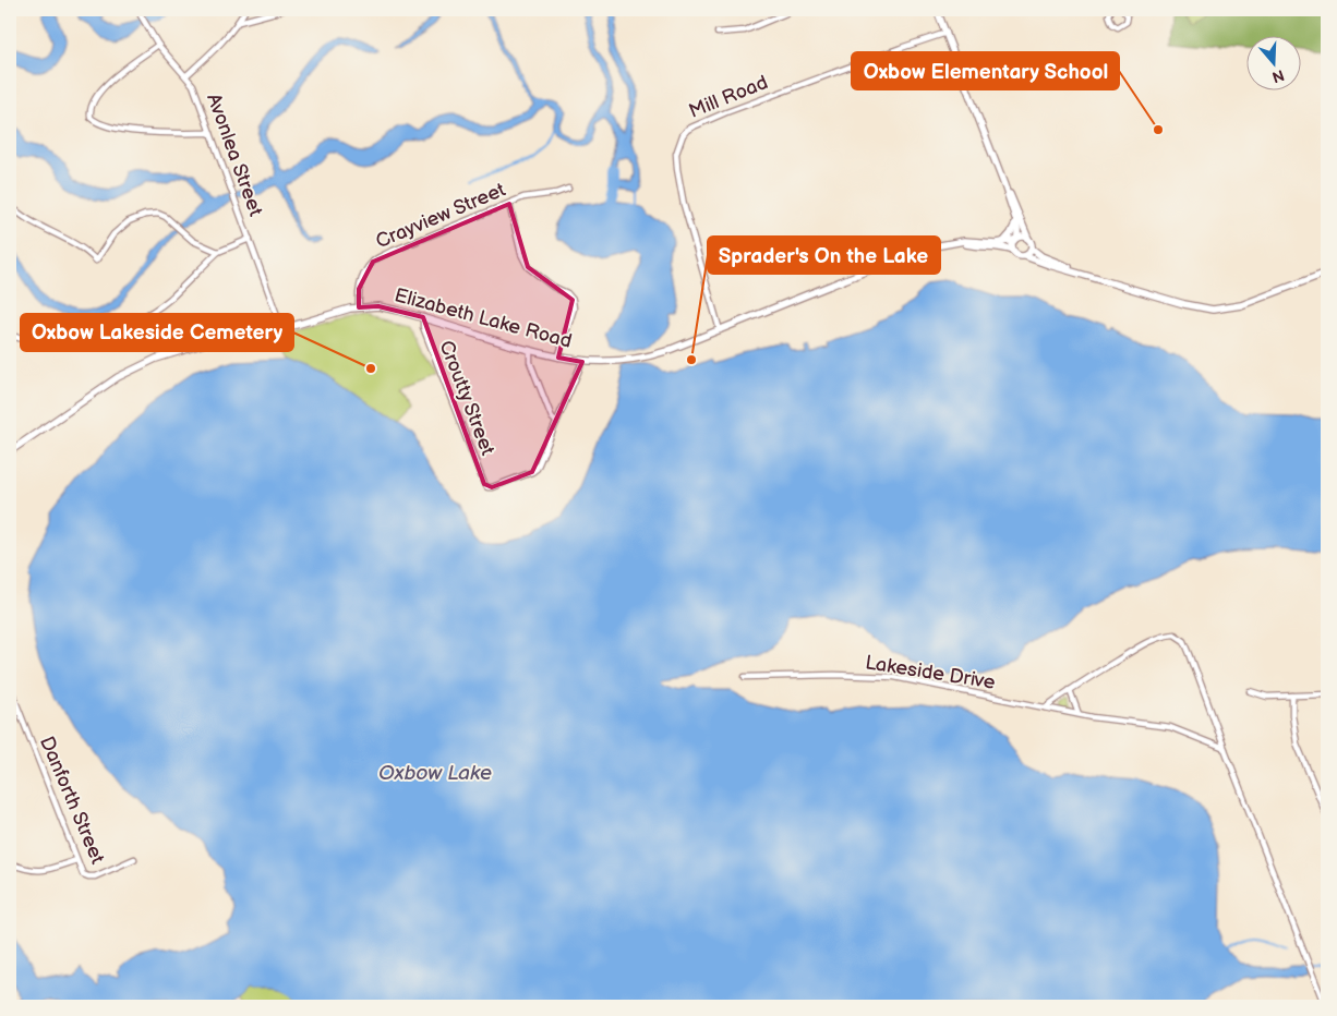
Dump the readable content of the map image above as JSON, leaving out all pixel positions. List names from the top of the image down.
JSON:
{
  "streets": {
    "street": [
      "Mill Road",
      "Avonlea Street",
      "Crayview Street",
      "Elizabeth Lake Road",
      "Croutty Street",
      "Lakeside Drive",
      "Danforth Street"
    ]
  },
  "crossings": [
    ["Mill Road", "Elizabeth Lake Road"],
    ["Avonlea Street", "Elizabeth Lake Road"],
    ["Crayview Street", "Elizabeth Lake Road"],
    ["Elizabeth Lake Road", "Croutty Street"]
  ],
  "water": ["Oxbow Lake"],
  "places": ["Oxbow Elementary School", "Sprader's On the Lake", "Oxbow Lakeside Cemetery"],
  "north": "bottom"
}
